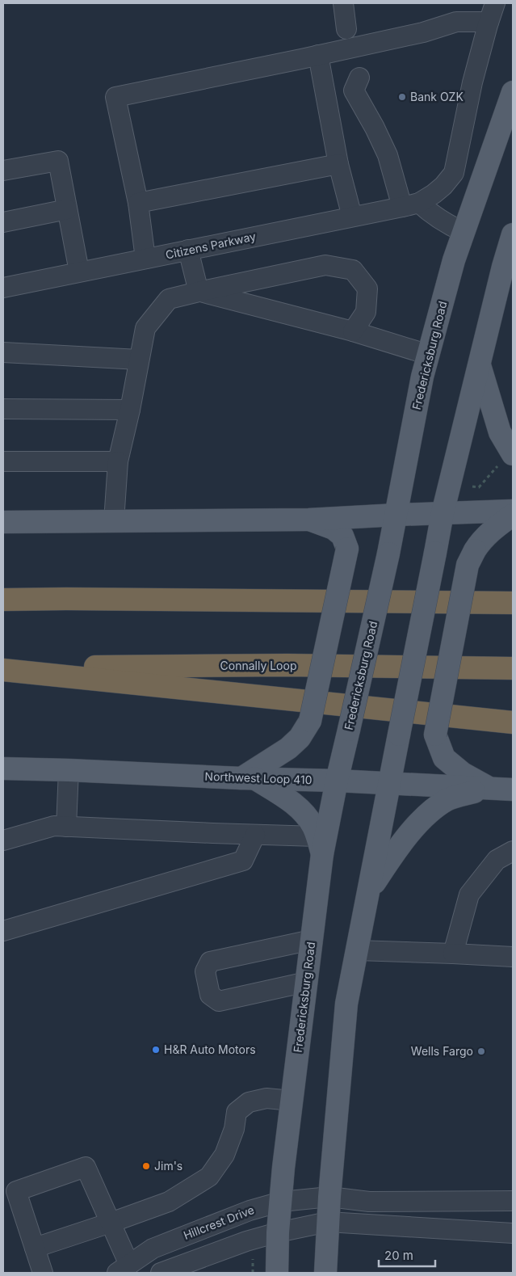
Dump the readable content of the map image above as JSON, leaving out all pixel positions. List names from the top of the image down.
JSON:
{
  "streets": {
    "highway": ["Connally Loop"],
    "main road": ["Fredericksburg Road", "Northwest Loop 410"],
    "street": ["Citizens Parkway", "Hillcrest Drive"]
  },
  "crossings": [
    ["Fredericksburg Road", "Northwest Loop 410"],
    ["Fredericksburg Road", "Hillcrest Drive"]
  ],
  "places": [
    "Bank OZK",
    "H&R Auto Motors",
    "Wells Fargo",
    "Jim's"
  ],
  "scale_bar": "20 m"
}
